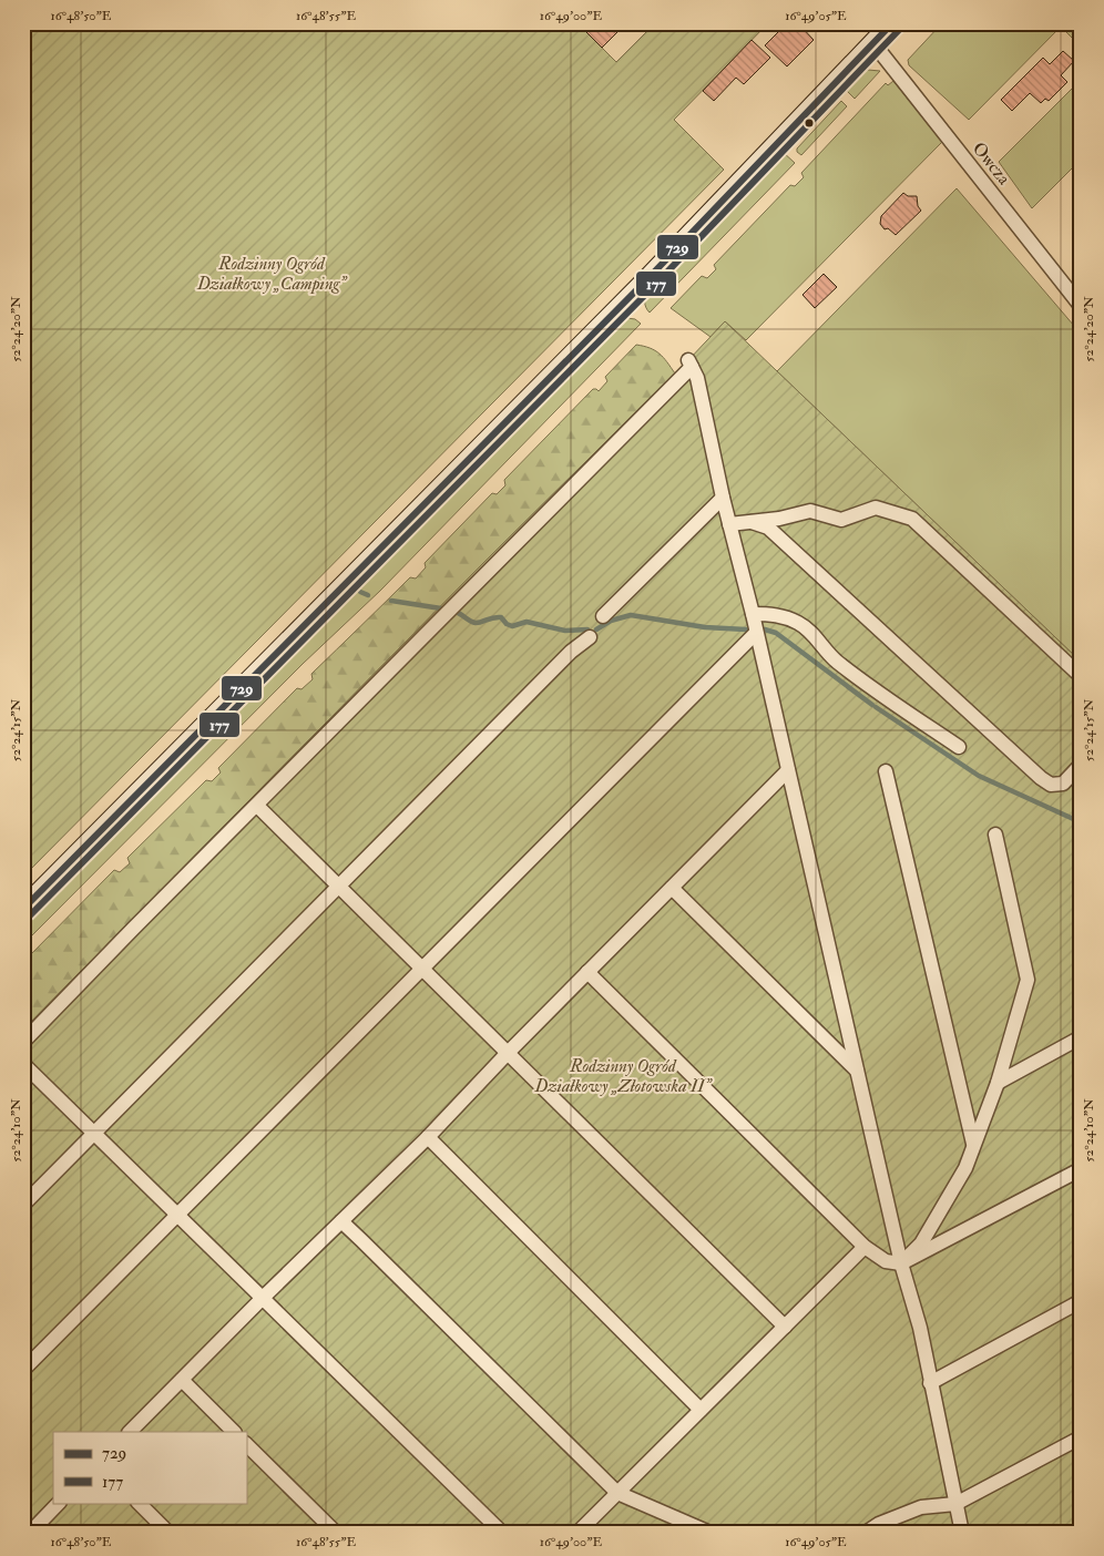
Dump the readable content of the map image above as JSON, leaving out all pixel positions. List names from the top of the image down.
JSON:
{
  "streets": {
    "street": ["Owcza"]
  },
  "parks": ["Rodzinny Ogród Działkowy „Camping”", "Rodzinny Ogród Działkowy „Złotowska II”"],
  "lines": ["transit line 729", "transit line 177"],
  "legend": ["729", "177"],
  "coordinates": [
    "16°48'50\"E",
    "16°48'55\"E",
    "16°49'00\"E",
    "16°49'05\"E",
    "52°24'20\"N",
    "52°24'15\"N",
    "52°24'10\"N"
  ]
}
